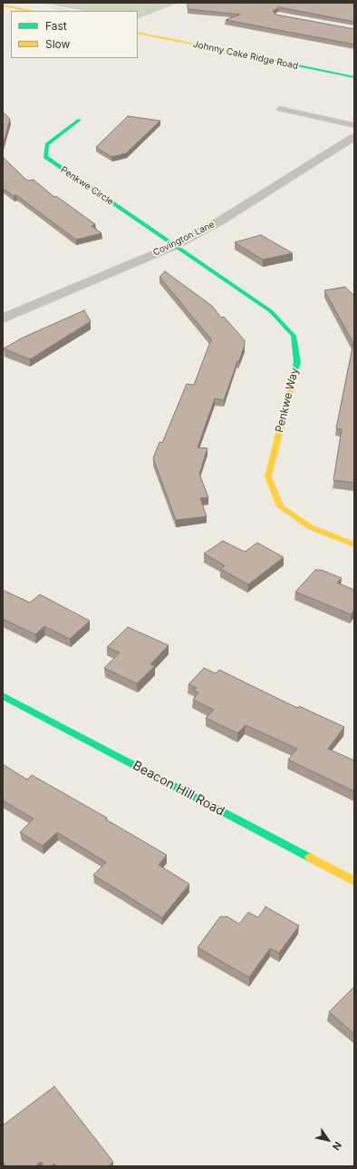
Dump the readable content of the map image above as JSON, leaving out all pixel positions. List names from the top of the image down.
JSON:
{
  "streets": {
    "street": [
      "Johnny Cake Ridge Road",
      "Penkwe Circle",
      "Covington Lane",
      "Penkwe Way",
      "Beacon Hill Road"
    ]
  },
  "crossings": [
    ["Penkwe Circle", "Covington Lane"],
    ["Penkwe Circle", "Penkwe Way"],
    ["Covington Lane", "Penkwe Way"]
  ],
  "legend": ["Fast", "Slow"],
  "north": "bottom right"
}
